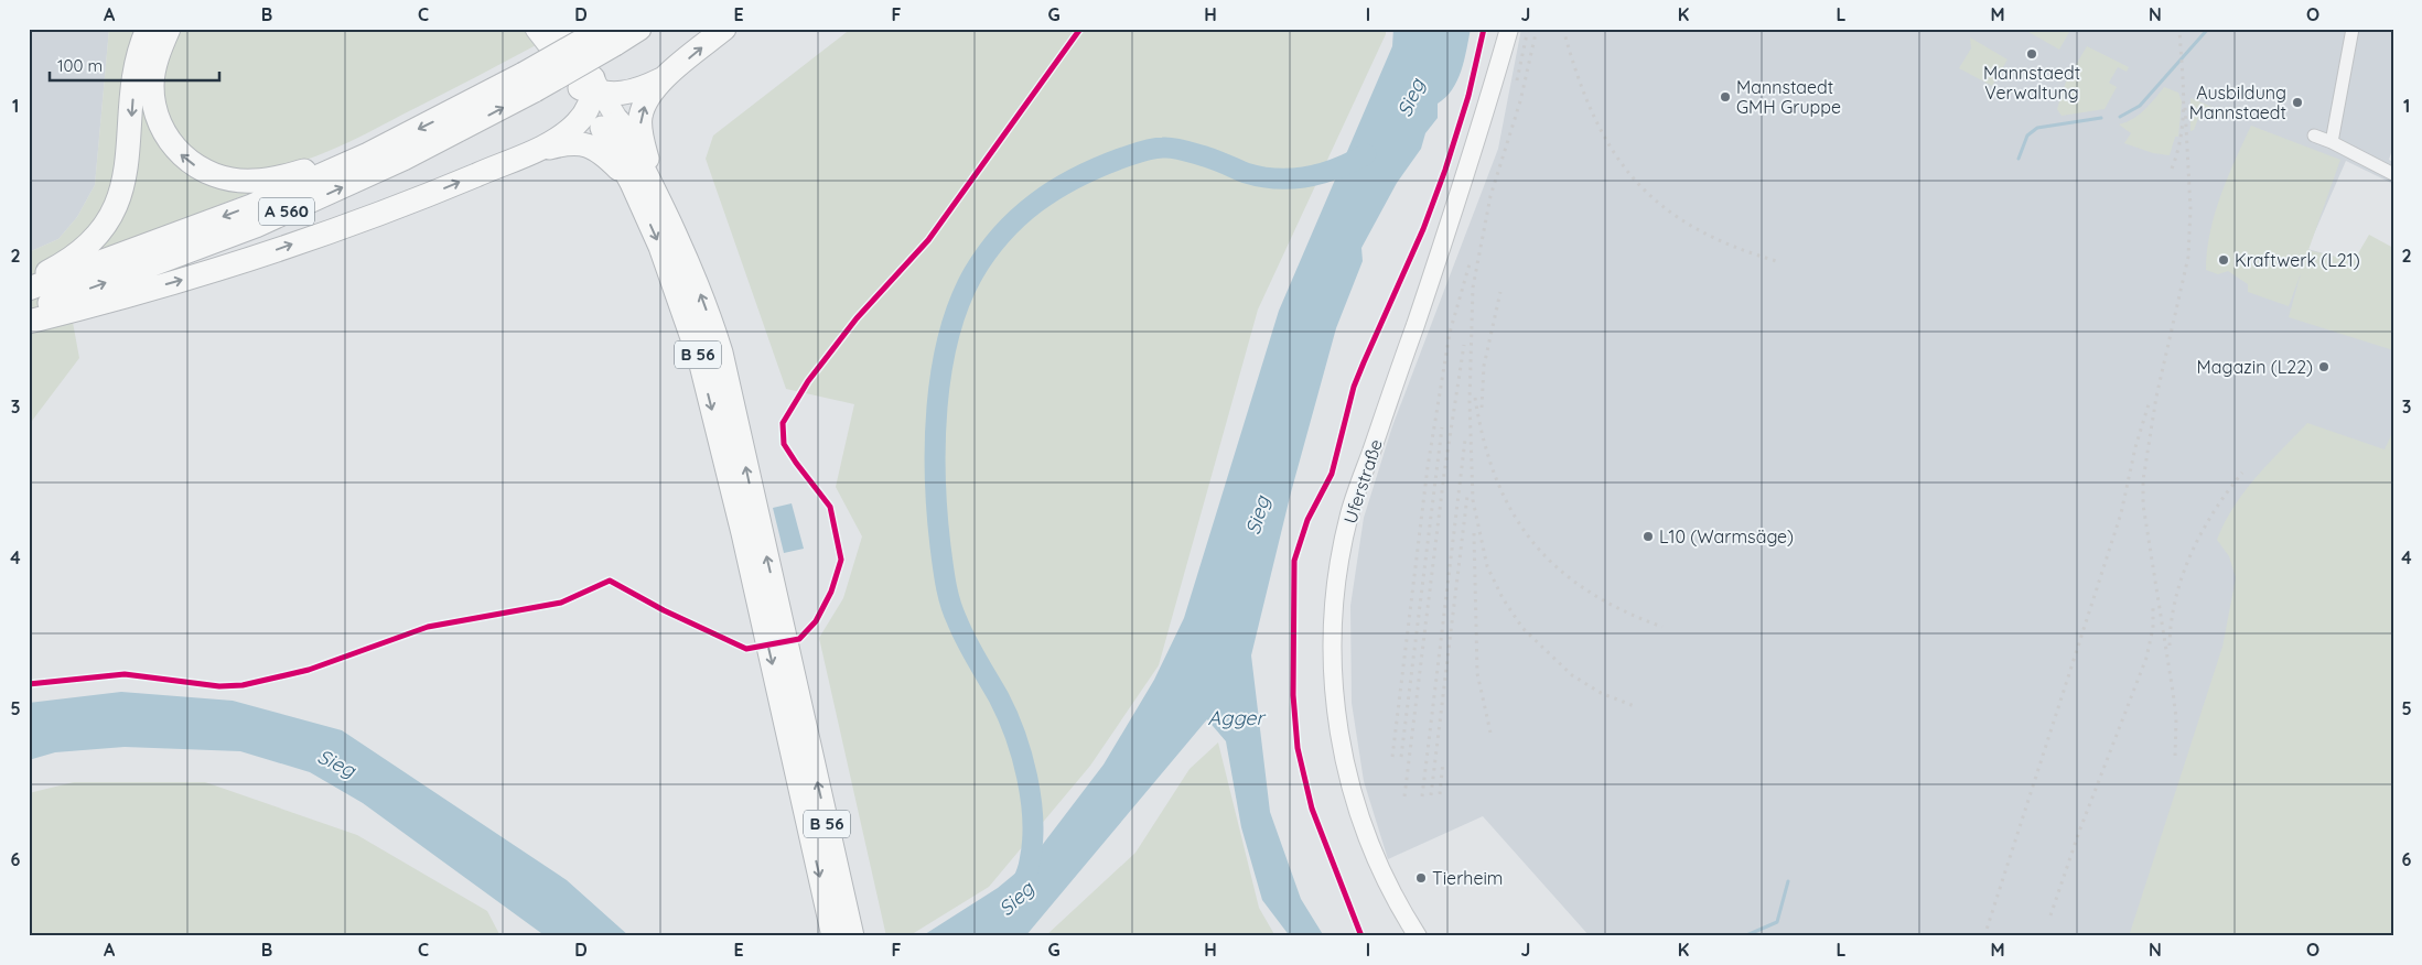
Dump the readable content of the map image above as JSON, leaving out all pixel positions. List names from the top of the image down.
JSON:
{
  "streets": {
    "highway": ["A 560", "B 56"],
    "street": ["Uferstraße"]
  },
  "water": ["Sieg", "Agger"],
  "places": [
    "Mannstaedt Verwaltung",
    "Mannstaedt GMH Gruppe",
    "Ausbildung Mannstaedt",
    "Kraftwerk (L21)",
    "Magazin (L22)",
    "L10 (Warmsäge)",
    "Tierheim"
  ],
  "scale_bar": "100 m",
  "grid": {
    "columns": [
      "A",
      "B",
      "C",
      "D",
      "E",
      "F",
      "G",
      "H",
      "I",
      "J",
      "K",
      "L",
      "M",
      "N",
      "O"
    ],
    "rows": [
      "1",
      "2",
      "3",
      "4",
      "5",
      "6"
    ]
  }
}
